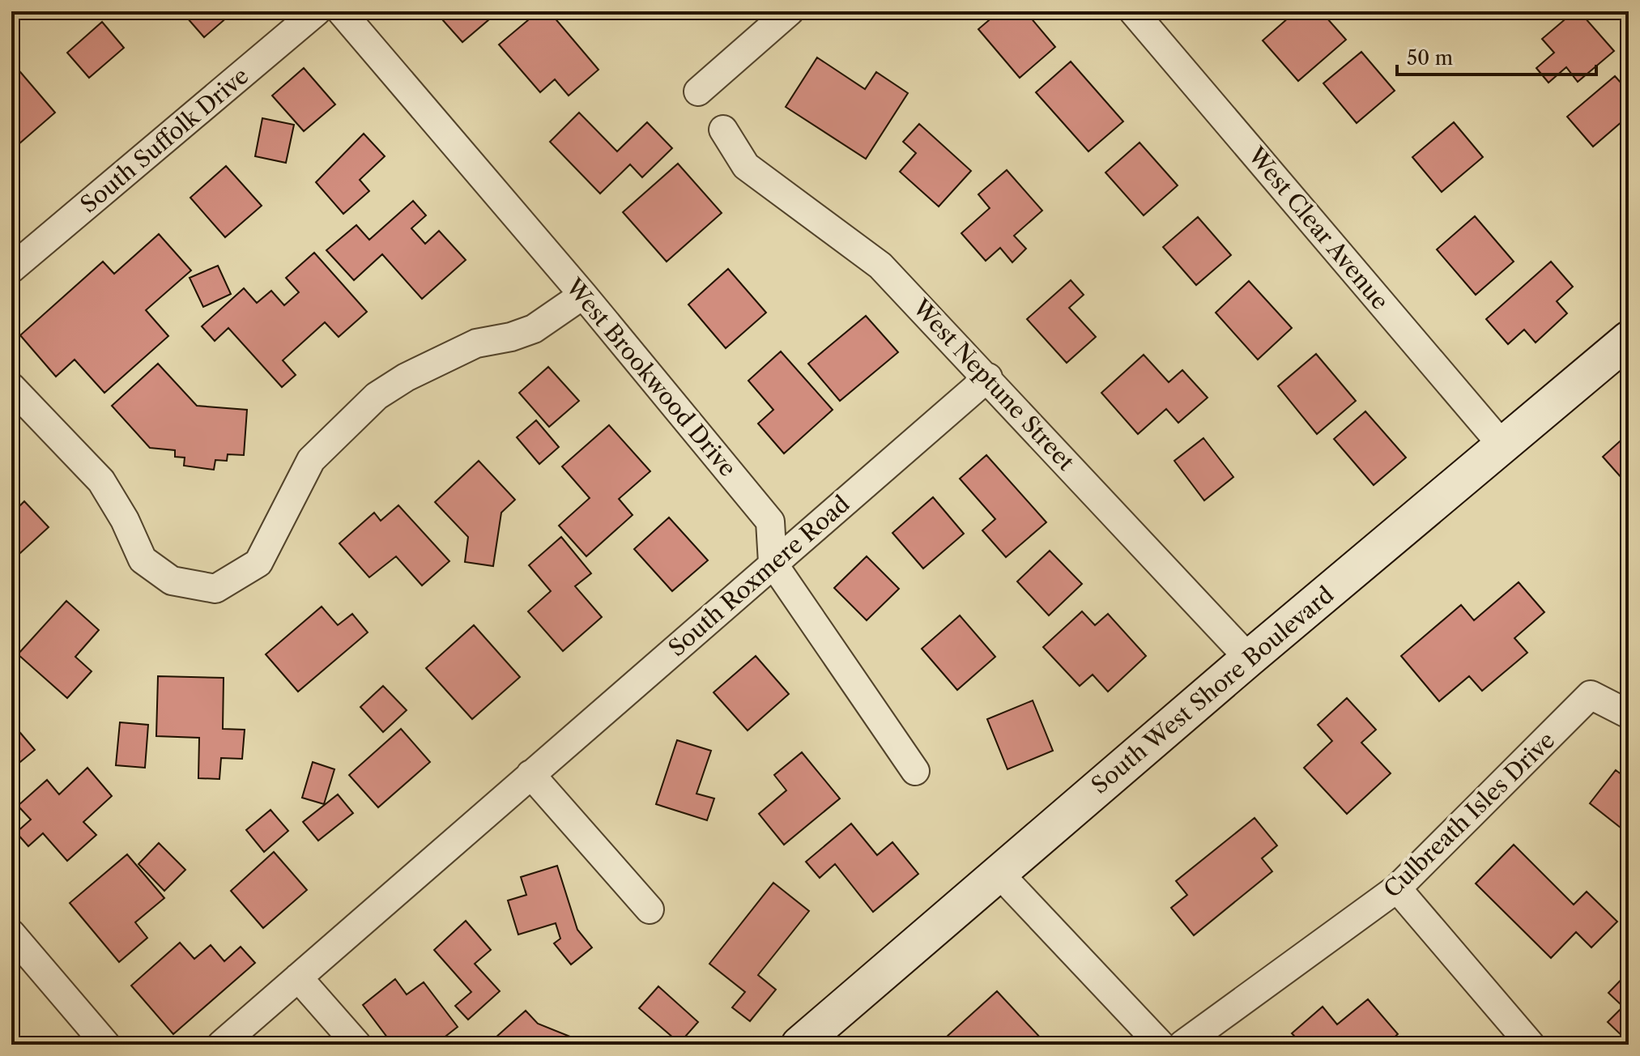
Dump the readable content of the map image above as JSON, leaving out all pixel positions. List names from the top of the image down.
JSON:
{
  "streets": {
    "street": [
      "South Suffolk Drive",
      "West Clear Avenue",
      "West Brookwood Drive",
      "West Neptune Street",
      "South Roxmere Road",
      "South West Shore Boulevard",
      "Culbreath Isles Drive"
    ]
  },
  "crossings": [
    ["West Clear Avenue", "South West Shore Boulevard"],
    ["West Brookwood Drive", "South Roxmere Road"],
    ["West Neptune Street", "South Roxmere Road"],
    ["West Neptune Street", "South West Shore Boulevard"]
  ],
  "scale_bar": "50 m"
}
